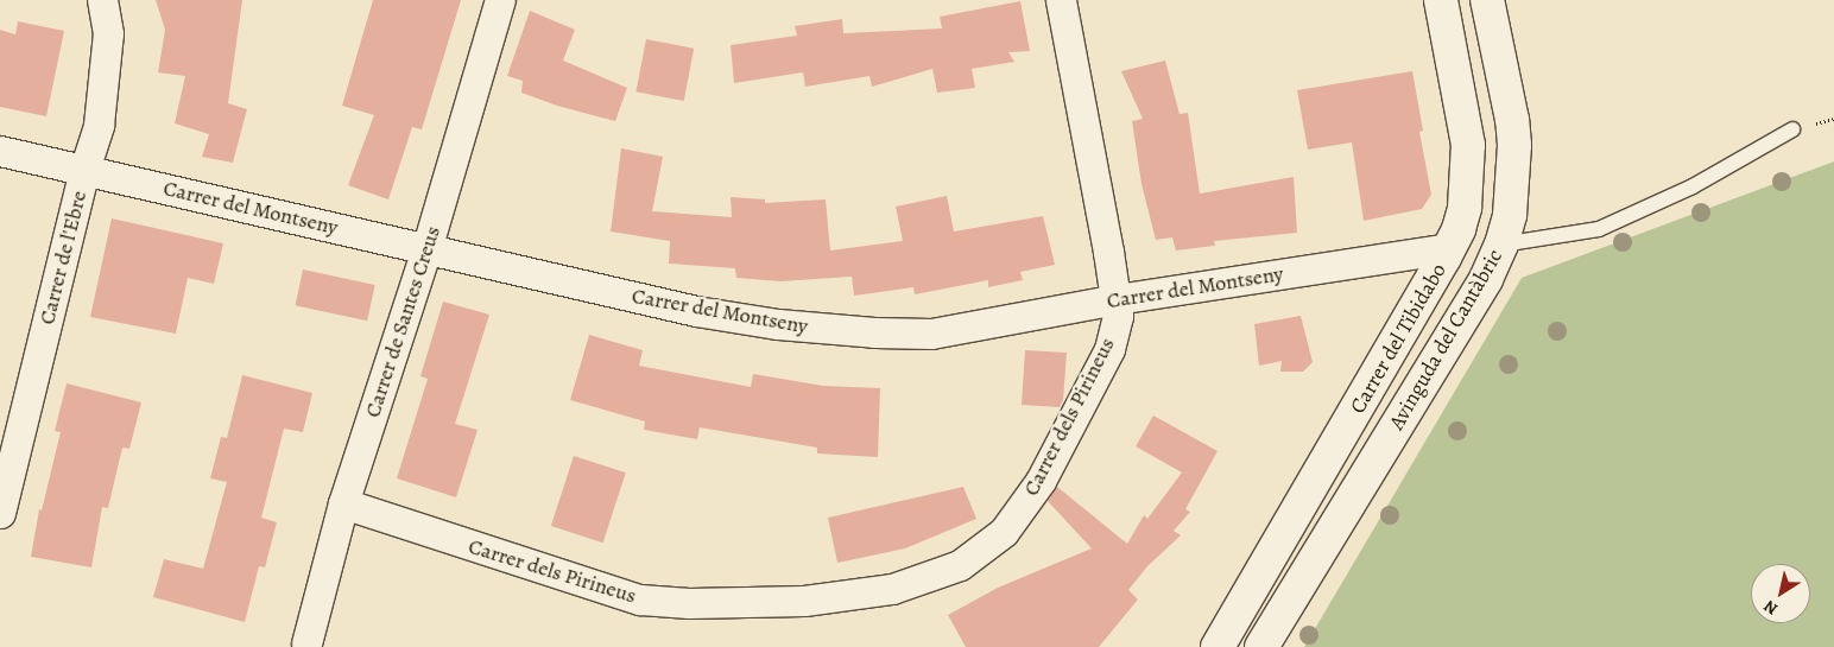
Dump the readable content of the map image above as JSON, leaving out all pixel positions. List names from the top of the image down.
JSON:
{
  "streets": {
    "street": [
      "Carrer del Montseny",
      "Carrer de l'Ebre",
      "Carrer de Santes Creus",
      "Carrer del Tibidabo",
      "Avinguda del Cantàbric",
      "Carrer dels Pirineus"
    ]
  },
  "crossings": [
    ["Carrer del Montseny", "Carrer de l'Ebre"],
    ["Carrer del Montseny", "Carrer de Santes Creus"],
    ["Carrer del Montseny", "Carrer del Tibidabo"],
    ["Carrer del Montseny", "Carrer dels Pirineus"],
    ["Carrer de Santes Creus", "Carrer dels Pirineus"]
  ],
  "north": "bottom left"
}
